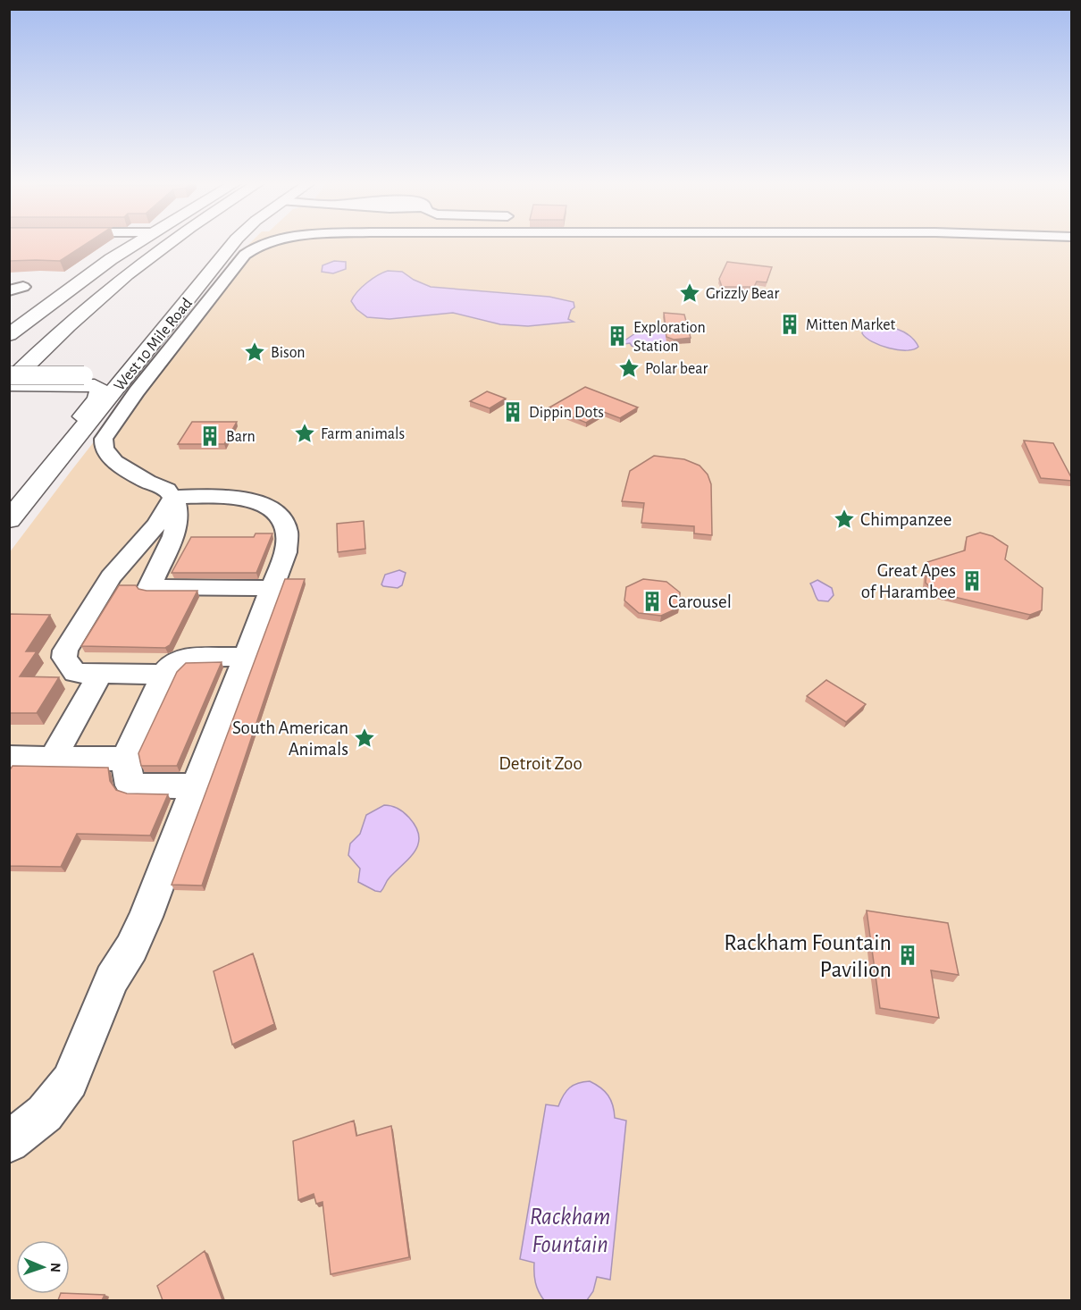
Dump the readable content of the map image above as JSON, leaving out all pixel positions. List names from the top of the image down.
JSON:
{
  "streets": {
    "main road": ["West 10 Mile Road"]
  },
  "water": ["Rackham Fountain"],
  "parks": ["Detroit Zoo"],
  "places": {
    "place": [
      "Grizzly Bear",
      "Bison",
      "Polar bear",
      "Farm animals",
      "Chimpanzee",
      "South American Animals"
    ],
    "building": [
      "Mitten Market",
      "Exploration Station",
      "Dippin Dots",
      "Barn",
      "Great Apes of Harambee",
      "Carousel",
      "Rackham Fountain Pavilion"
    ]
  },
  "north": "right"
}
